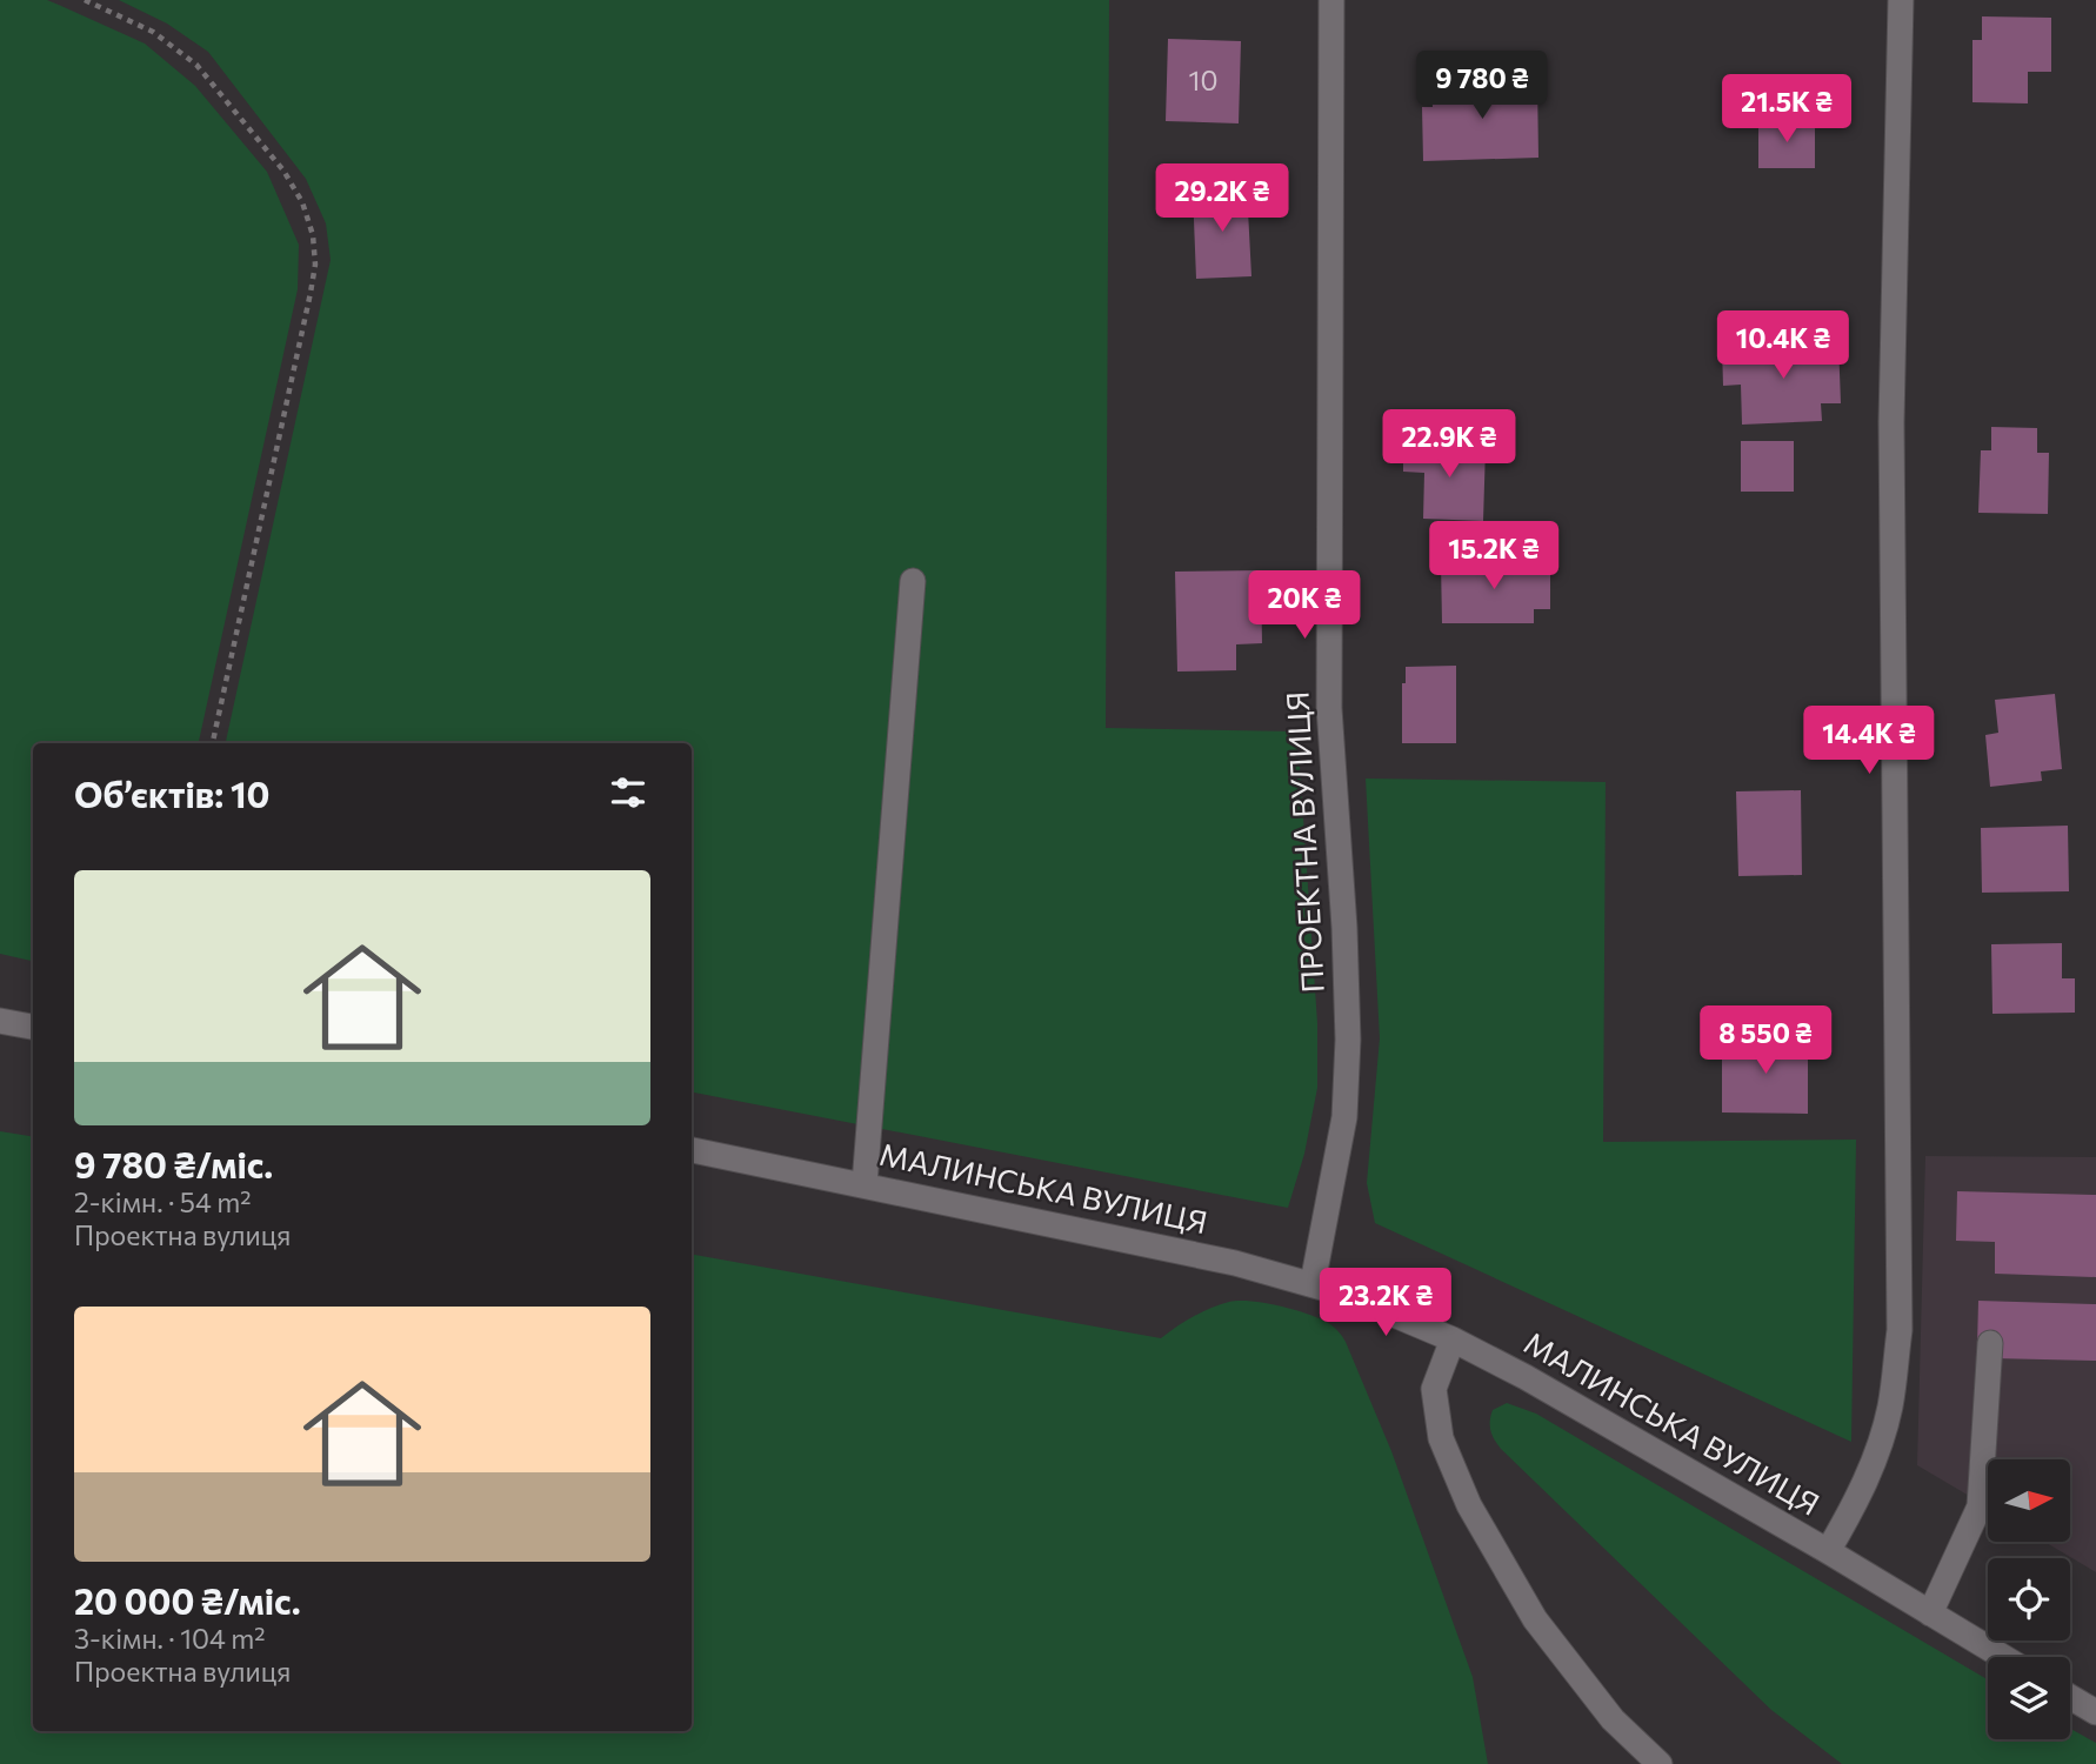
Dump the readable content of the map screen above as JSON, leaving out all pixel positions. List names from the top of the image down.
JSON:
{
  "streets": {
    "street": ["ПРОЕКТНА ВУЛИЦЯ", "МАЛИНСЬКА ВУЛИЦЯ"]
  },
  "crossings": [
    ["ПРОЕКТНА ВУЛИЦЯ", "МАЛИНСЬКА ВУЛИЦЯ"]
  ],
  "house_numbers": ["10"],
  "north": "right",
  "page": {
    "price": [
      "9 780 ₴",
      "21.5K ₴",
      "29.2K ₴",
      "10.4K ₴",
      "22.9K ₴",
      "15.2K ₴",
      "20K ₴",
      "14.4K ₴",
      "8 550 ₴",
      "23.2K ₴"
    ],
    "heading": "Об’єктів: 10",
    "list": [
      {
        "name": "9 780 ₴/міс.",
        "note": "2-кімн. · 54 m² · Проектна вулиця"
      },
      {
        "name": "20 000 ₴/міс.",
        "note": "3-кімн. · 104 m² · Проектна вулиця"
      }
    ]
  }
}
